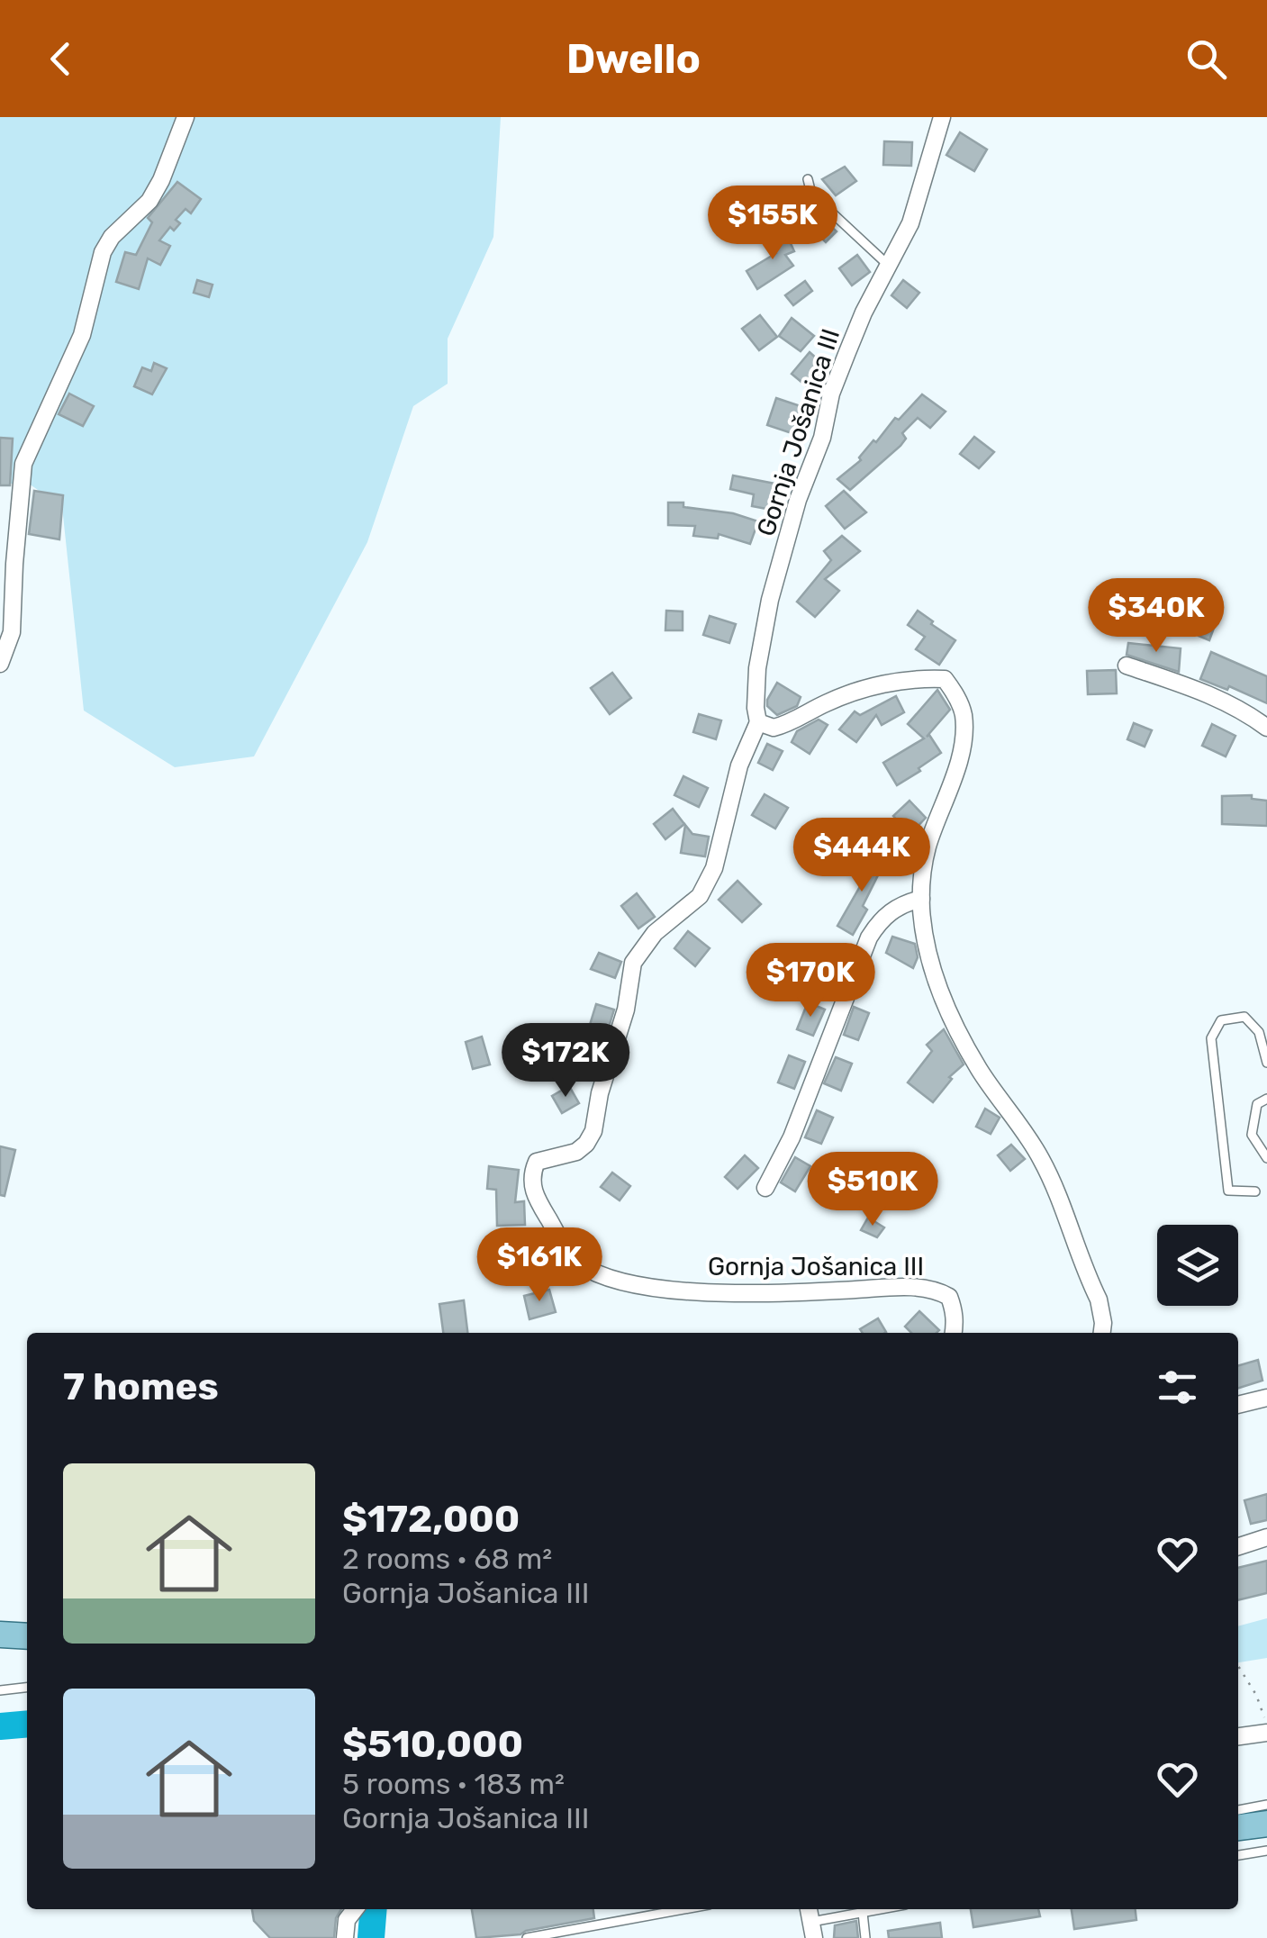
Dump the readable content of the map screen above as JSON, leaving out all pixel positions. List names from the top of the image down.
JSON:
{
  "streets": {
    "street": ["Gornja Jošanica III"]
  },
  "page": {
    "header": "Dwello",
    "price": [
      "$155K",
      "$340K",
      "$444K",
      "$170K",
      "$172K",
      "$510K",
      "$161K"
    ],
    "heading": "7 homes",
    "list": [
      {
        "name": "$172,000",
        "note": "2 rooms · 68 m² · Gornja Jošanica III"
      },
      {
        "name": "$510,000",
        "note": "5 rooms · 183 m² · Gornja Jošanica III"
      }
    ]
  }
}
